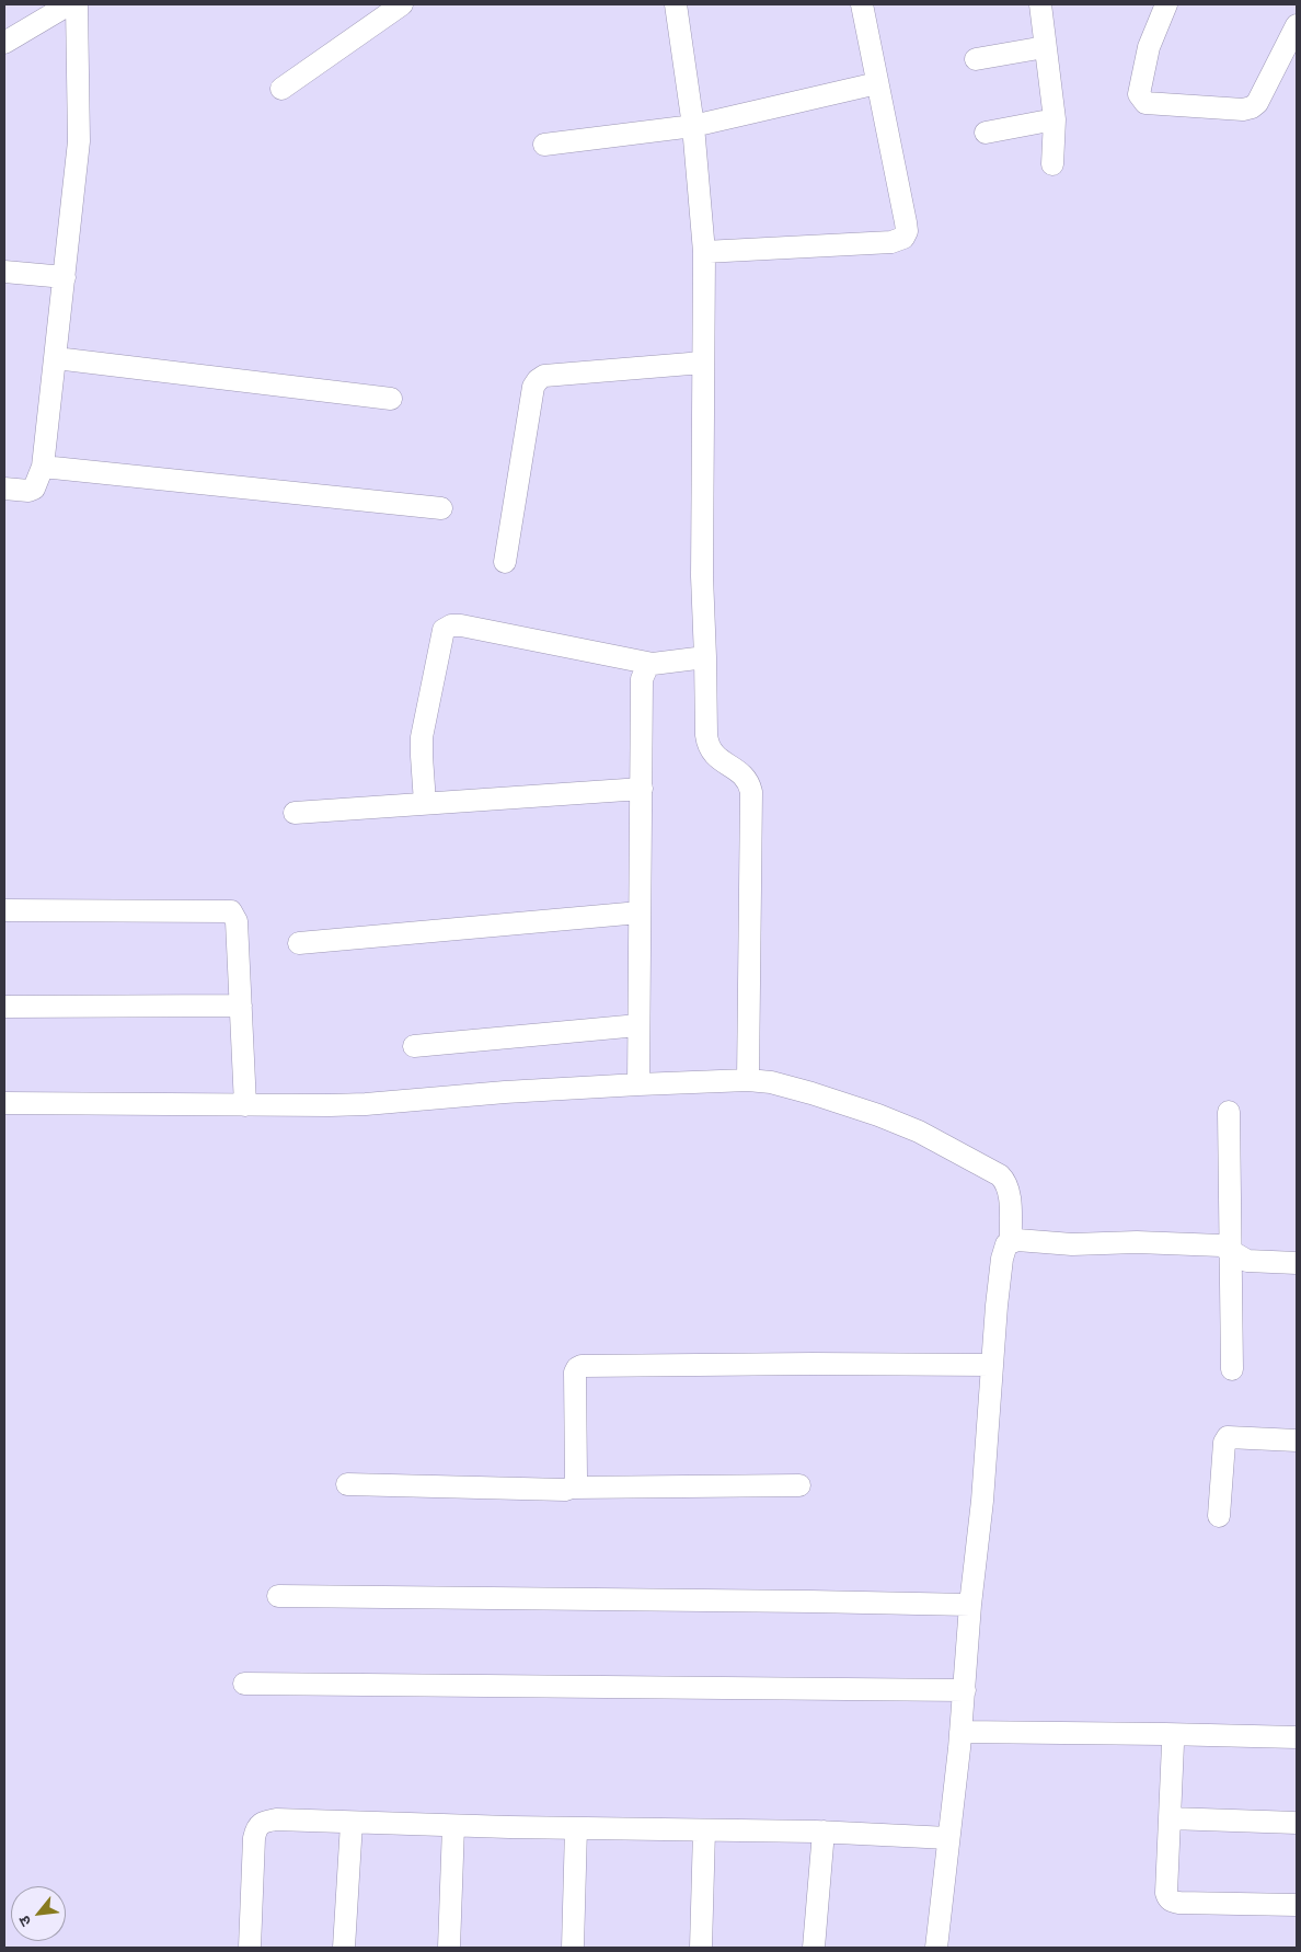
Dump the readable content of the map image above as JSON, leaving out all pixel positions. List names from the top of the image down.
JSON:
{
  "north": "bottom left"
}
